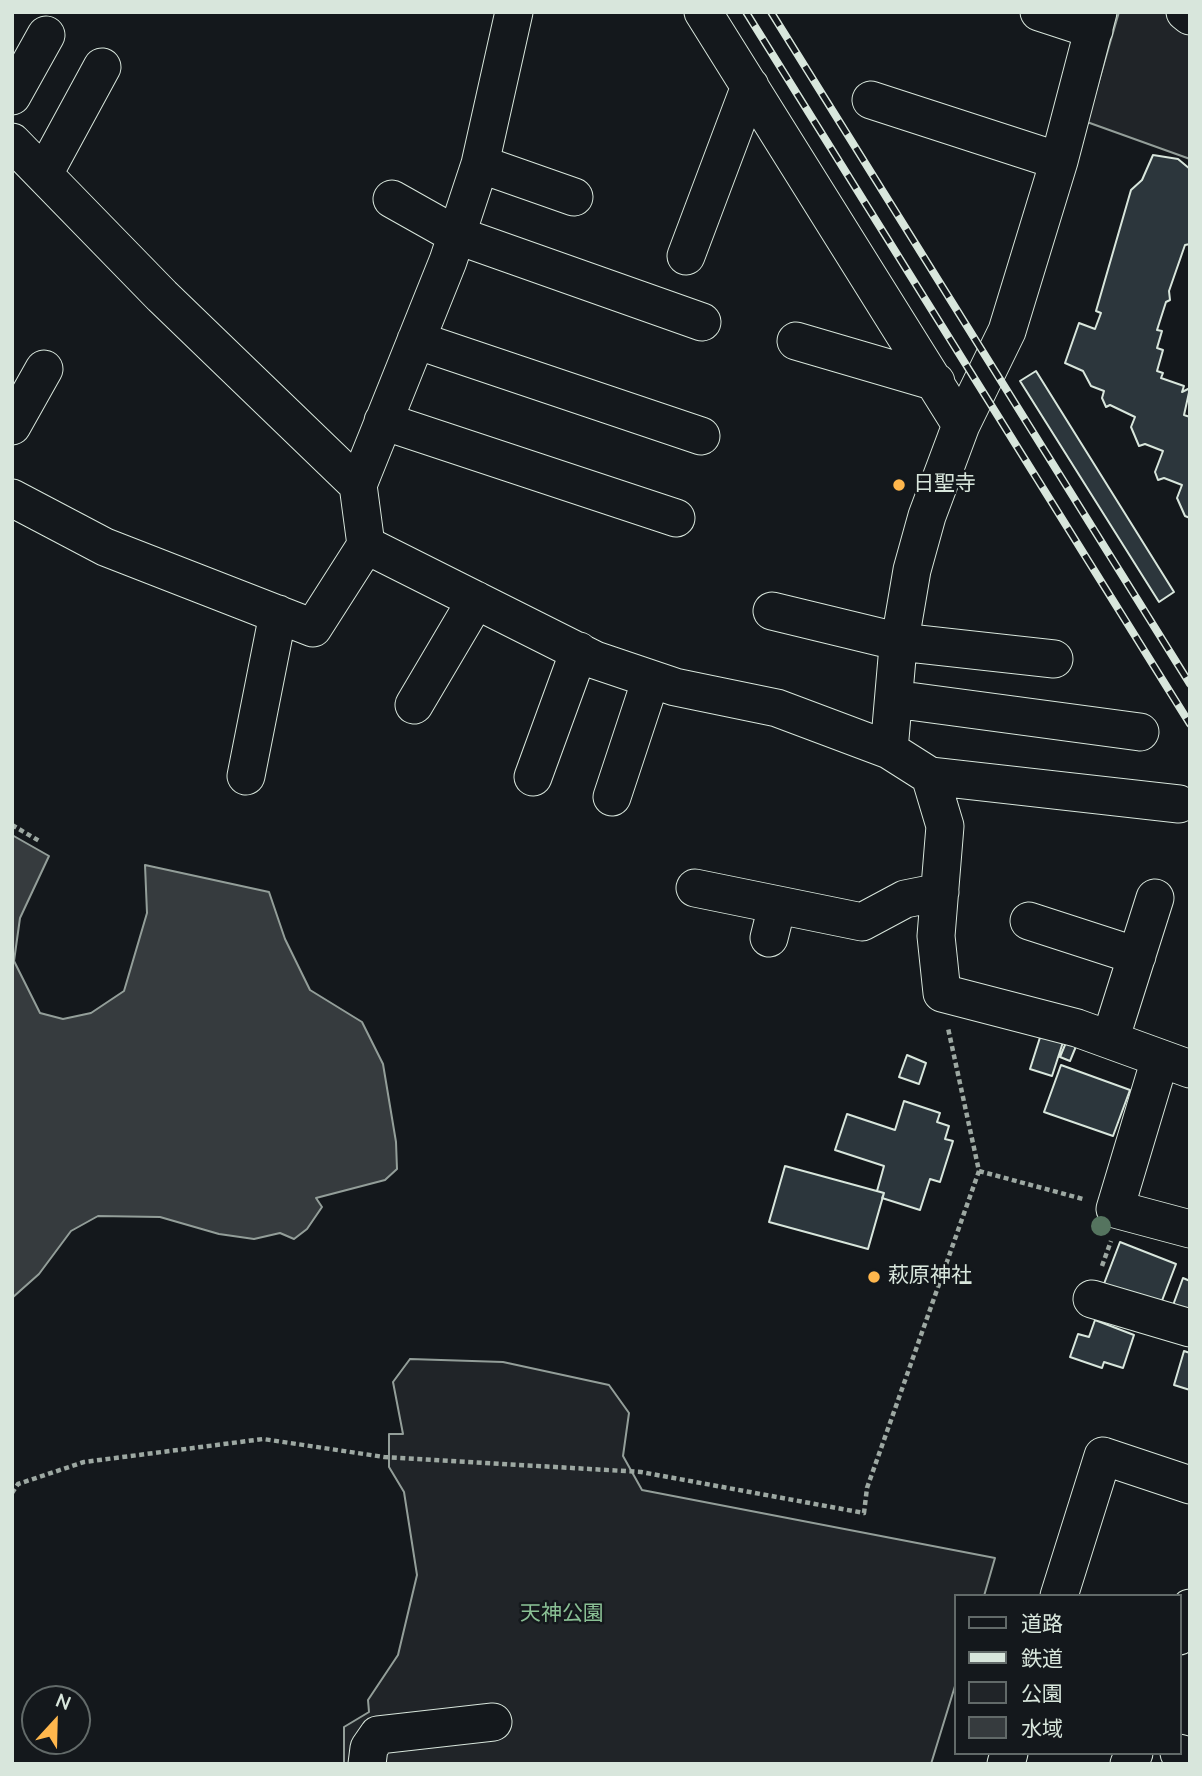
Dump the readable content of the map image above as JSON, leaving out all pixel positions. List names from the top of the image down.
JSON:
{
  "parks": ["天神公園"],
  "places": ["日聖寺", "萩原神社"],
  "legend": [
    "道路",
    "鉄道",
    "公園",
    "水域"
  ],
  "north": "top"
}
